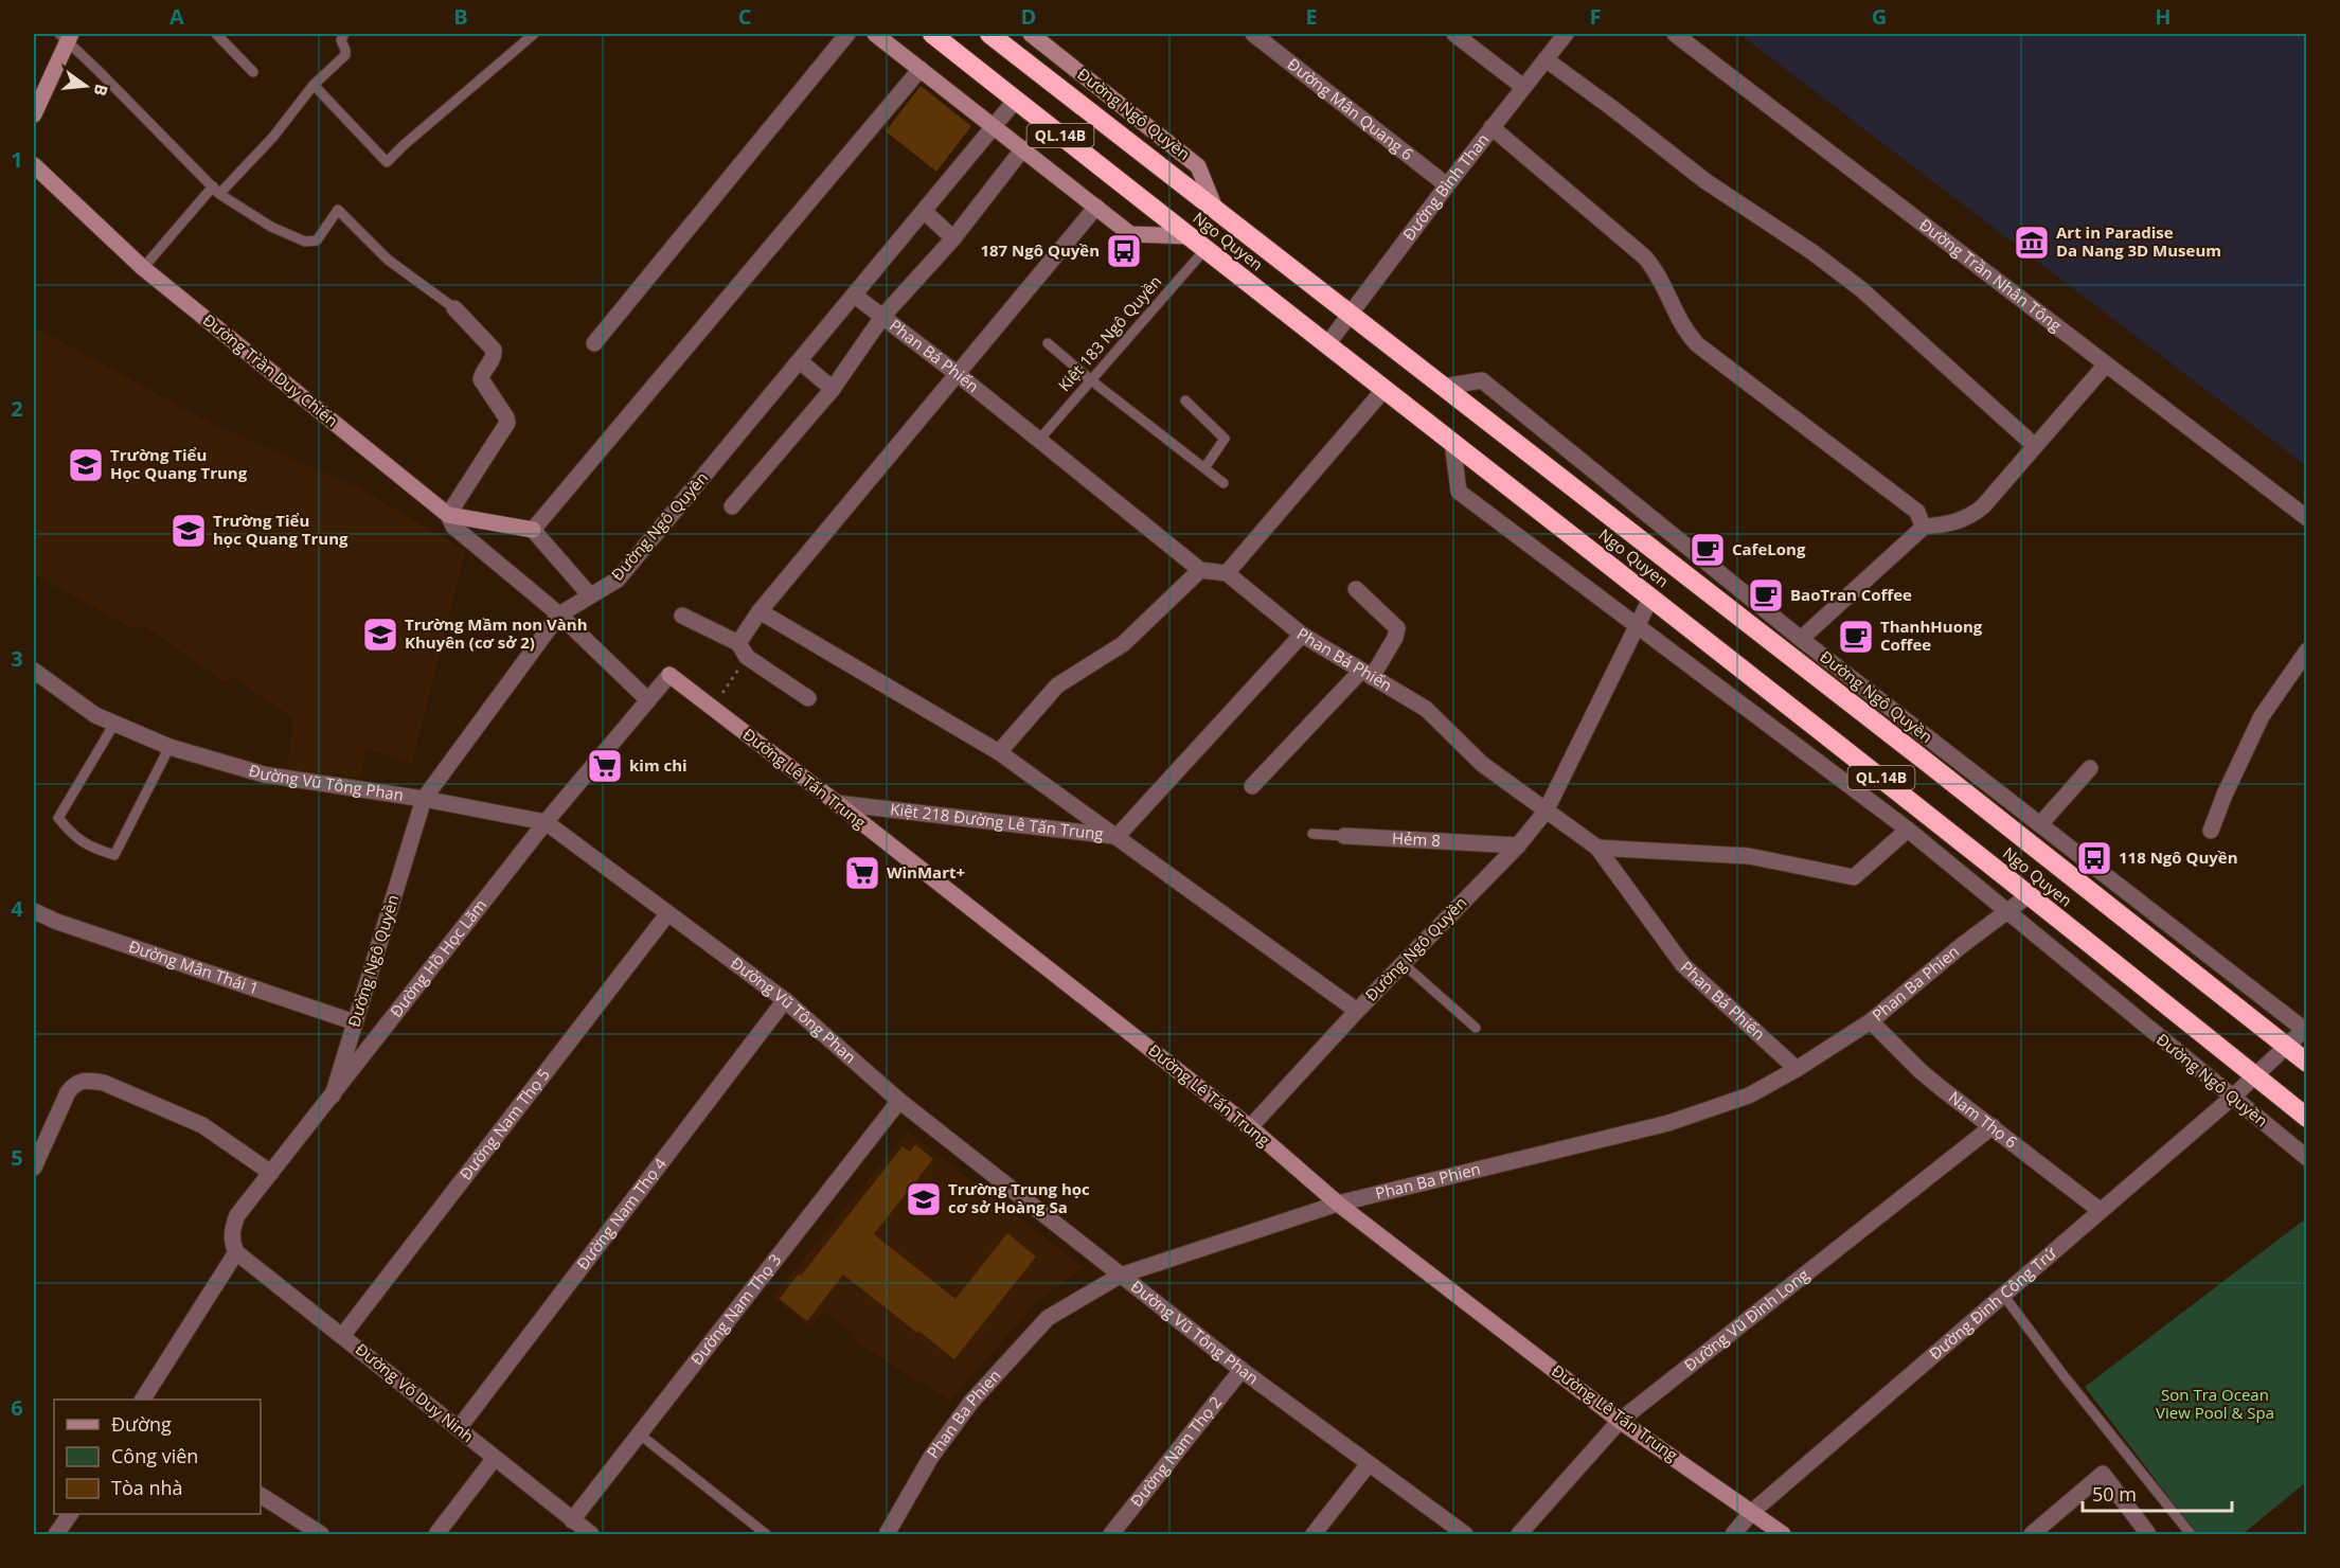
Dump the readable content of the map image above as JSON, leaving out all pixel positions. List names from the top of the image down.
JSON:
{
  "streets": {
    "highway": ["QL.14B", "Ngo Quyen"],
    "street": [
      "Đường Mân Quang 6",
      "Đường Ngô Quyền",
      "Đường Bình Than",
      "Đường Trần Nhân Tông",
      "Phan Bá Phiến",
      "Đường Trần Duy Chiến",
      "Đường Lê Tấn Trung",
      "Đường Vũ Tông Phan",
      "Kiệt 218 Đường Lê Tấn Trung",
      "Hẻm 8",
      "Đường Hồ Học Lãm",
      "Đường Mân Thái 1",
      "Phan Ba Phien",
      "Nam Thọ 6",
      "Đường Nam Thọ 5",
      "Đường Nam Thọ 4",
      "Đường Đinh Công Trứ",
      "Đường Nam Thọ 3",
      "Đường Vũ Đình Long",
      "Đường Võ Duy Ninh",
      "Đường Nam Thọ 2"
    ],
    "lane": ["Kiệt 183 Ngô Quyền"]
  },
  "crossings": [
    ["Đường Mân Quang 6", "Đường Bình Than"],
    ["Đường Ngô Quyền", "Ngo Quyen"],
    ["Đường Ngô Quyền", "Phan Bá Phiến"],
    ["Đường Ngô Quyền", "Đường Lê Tấn Trung"],
    ["Đường Ngô Quyền", "Đường Vũ Tông Phan"],
    ["Đường Ngô Quyền", "Hẻm 8"],
    ["Đường Ngô Quyền", "Đường Hồ Học Lãm"],
    ["Đường Ngô Quyền", "Đường Mân Thái 1"],
    ["Đường Ngô Quyền", "Phan Ba Phien"],
    ["Đường Ngô Quyền", "Đường Đinh Công Trứ"],
    ["Đường Bình Than", "Ngo Quyen"],
    ["Ngo Quyen", "Kiệt 183 Ngô Quyền"],
    ["Ngo Quyen", "Phan Ba Phien"],
    ["Ngo Quyen", "Đường Đinh Công Trứ"],
    ["Kiệt 183 Ngô Quyền", "Phan Bá Phiến"],
    ["Phan Bá Phiến", "Phan Ba Phien"],
    ["Đường Lê Tấn Trung", "Kiệt 218 Đường Lê Tấn Trung"],
    ["Đường Lê Tấn Trung", "Đường Hồ Học Lãm"],
    ["Đường Lê Tấn Trung", "Phan Ba Phien"],
    ["Đường Lê Tấn Trung", "Đường Đinh Công Trứ"],
    ["Đường Lê Tấn Trung", "Đường Vũ Đình Long"],
    ["Đường Vũ Tông Phan", "Đường Hồ Học Lãm"],
    ["Đường Vũ Tông Phan", "Phan Ba Phien"],
    ["Đường Vũ Tông Phan", "Đường Nam Thọ 5"],
    ["Đường Vũ Tông Phan", "Đường Nam Thọ 4"],
    ["Đường Vũ Tông Phan", "Đường Nam Thọ 3"],
    ["Đường Vũ Tông Phan", "Đường Nam Thọ 2"],
    ["Đường Hồ Học Lãm", "Đường Võ Duy Ninh"],
    ["Phan Ba Phien", "Nam Thọ 6"],
    ["Nam Thọ 6", "Đường Đinh Công Trứ"],
    ["Nam Thọ 6", "Đường Vũ Đình Long"],
    ["Đường Nam Thọ 5", "Đường Võ Duy Ninh"],
    ["Đường Nam Thọ 4", "Đường Võ Duy Ninh"],
    ["Đường Nam Thọ 3", "Đường Võ Duy Ninh"]
  ],
  "parks": ["Son Tra Ocean View Pool & Spa"],
  "places": {
    "museum": ["Art in Paradise Da Nang 3D Museum"],
    "bus stop": ["187 Ngô Quyền", "118 Ngô Quyền"],
    "school or university": [
      "Trường Tiểu Học Quang Trung",
      "Trường Tiểu học Quang Trung",
      "Trường Mầm non Vành Khuyên (cơ sở 2)",
      "Trường Trung học cơ sở Hoàng Sa"
    ],
    "cafe": ["CafeLong", "BaoTran Coffee", "ThanhHuong Coffee"],
    "supermarket": ["kim chi", "WinMart+"]
  },
  "legend": ["Đường", "Công viên", "Tòa nhà"],
  "scale_bar": "50 m",
  "north": "right",
  "grid": {
    "columns": [
      "A",
      "B",
      "C",
      "D",
      "E",
      "F",
      "G",
      "H"
    ],
    "rows": [
      "1",
      "2",
      "3",
      "4",
      "5",
      "6"
    ]
  }
}
